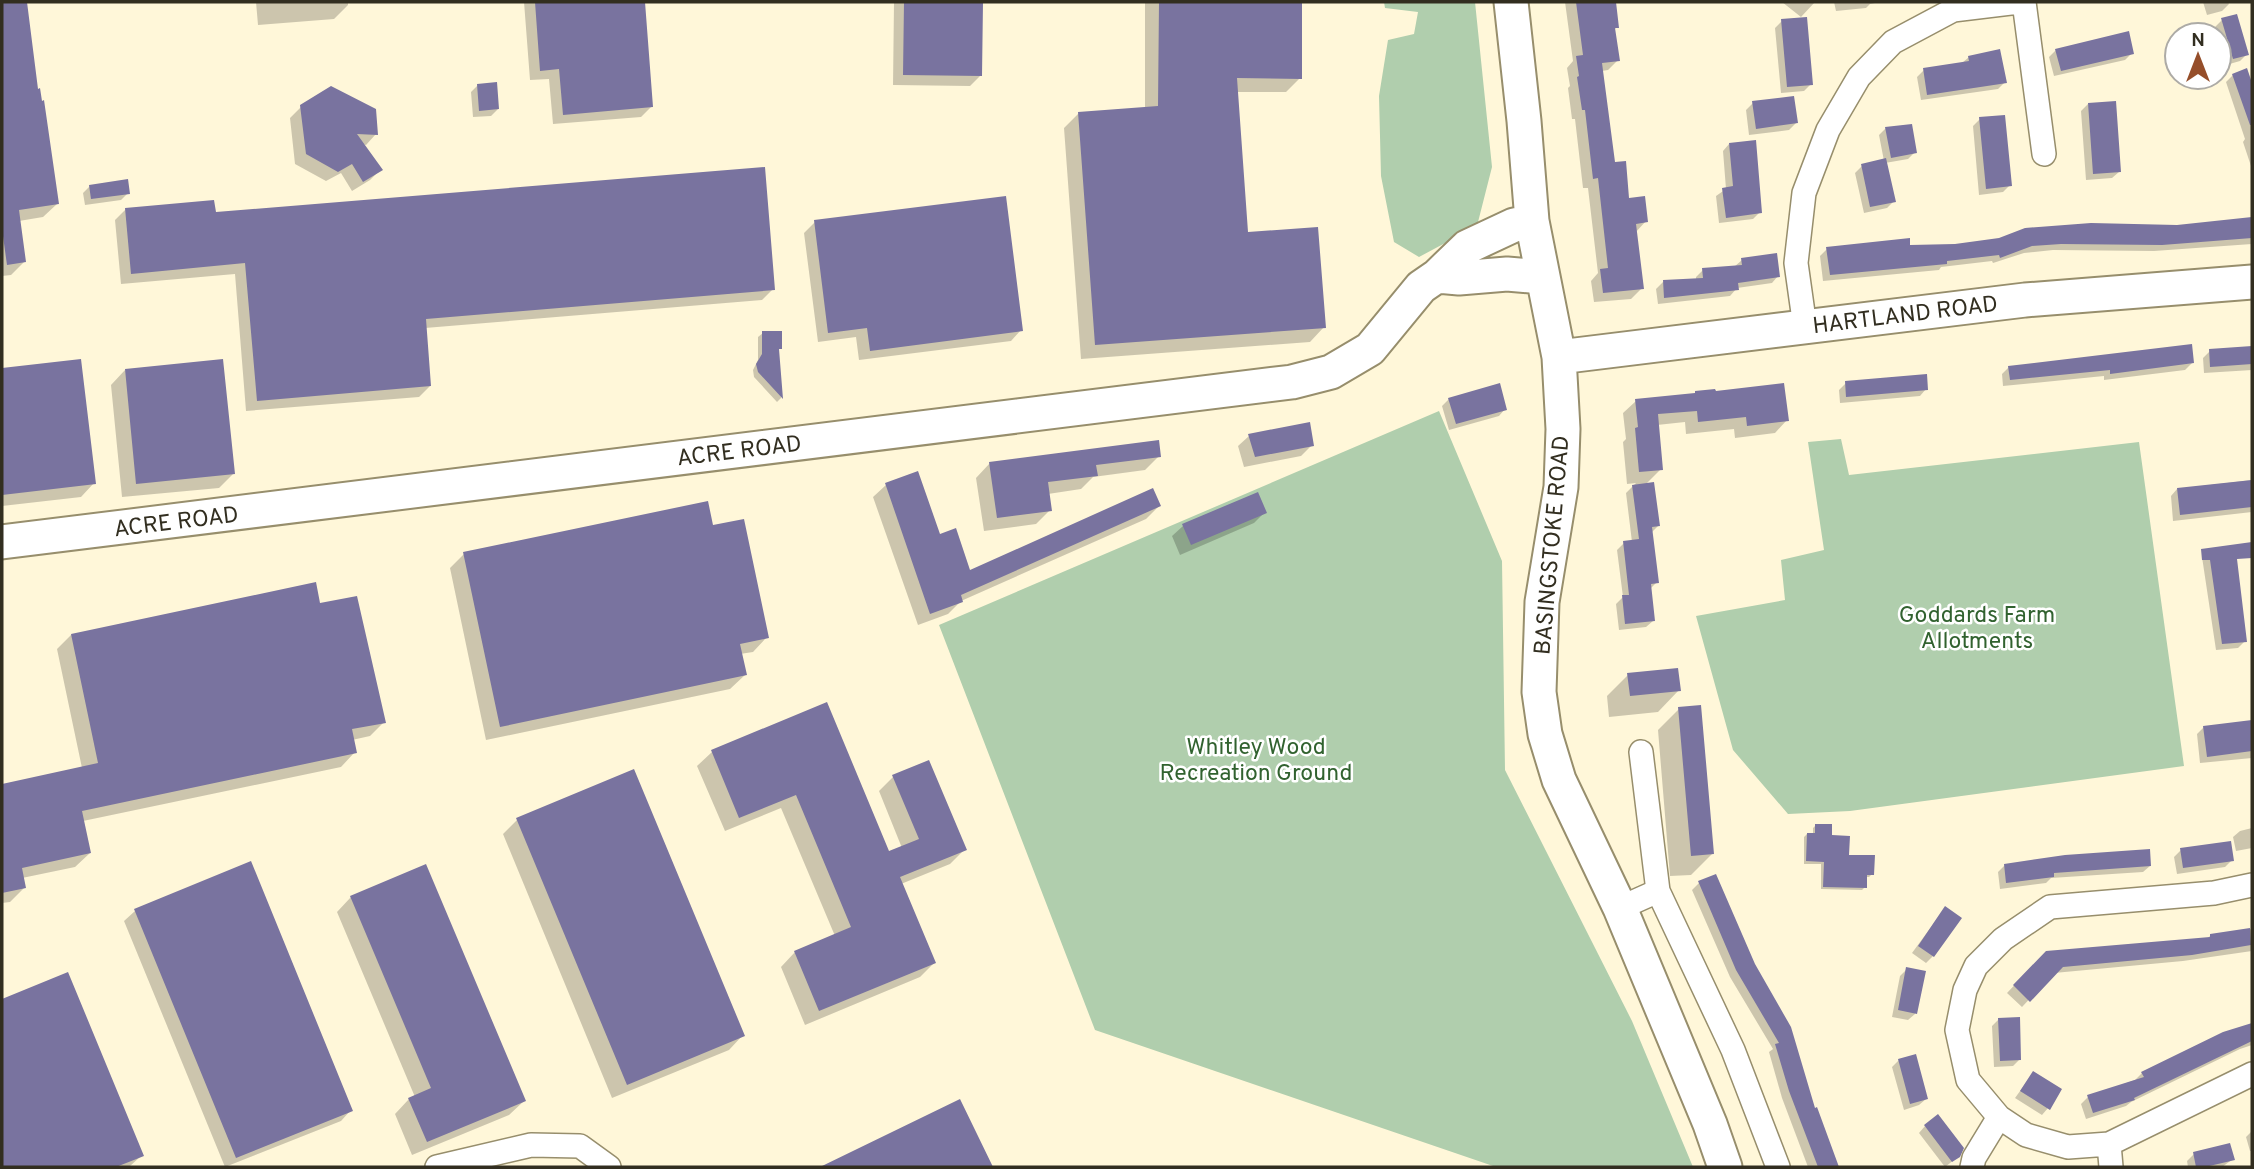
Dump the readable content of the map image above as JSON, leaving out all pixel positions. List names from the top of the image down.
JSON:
{
  "streets": {
    "street": ["HARTLAND ROAD", "ACRE ROAD", "BASINGSTOKE ROAD"]
  },
  "crossings": [
    ["HARTLAND ROAD", "BASINGSTOKE ROAD"],
    ["ACRE ROAD", "BASINGSTOKE ROAD"]
  ],
  "parks": ["Goddards Farm Allotments", "Whitley Wood Recreation Ground"],
  "north": "top"
}
